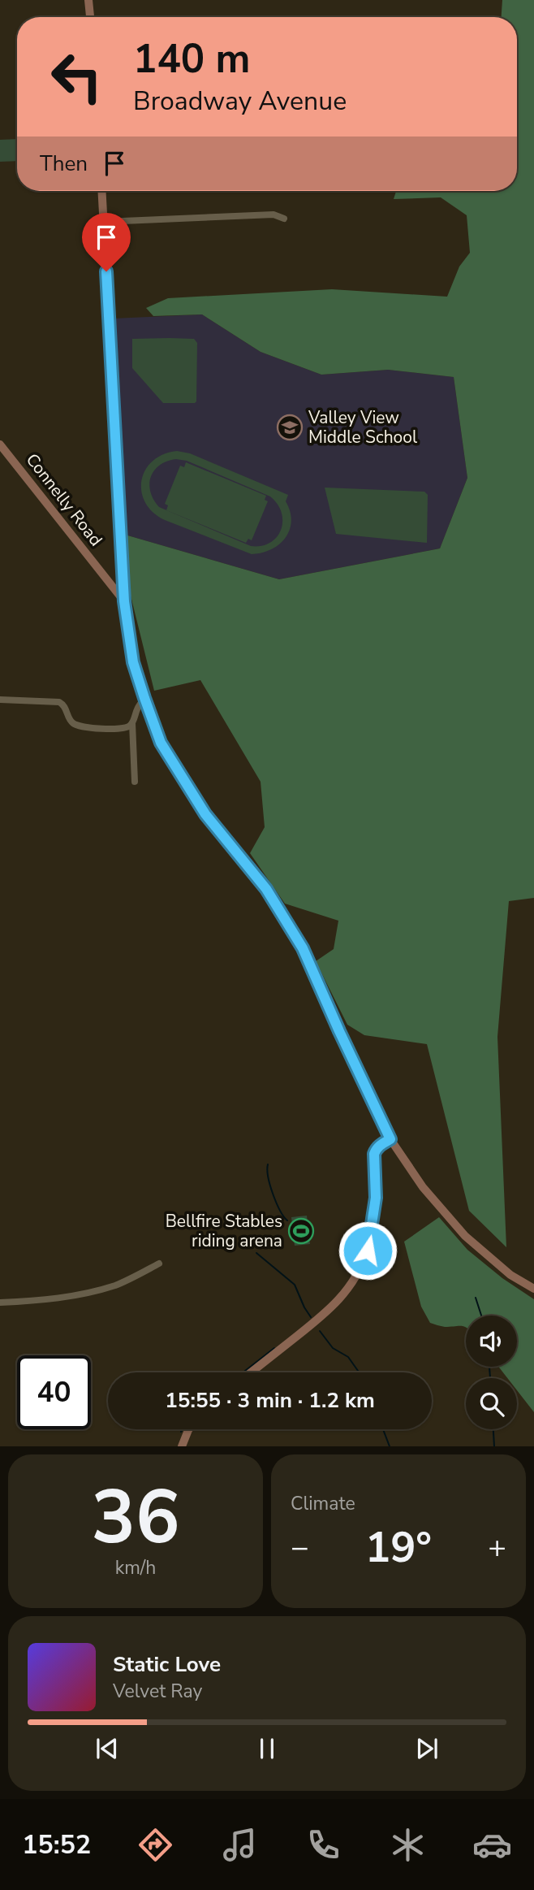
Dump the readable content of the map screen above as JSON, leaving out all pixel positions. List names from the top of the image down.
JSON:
{
  "streets": {
    "street": ["Connelly Road"]
  },
  "places": {
    "school or university": ["Valley View Middle School"],
    "sports": ["Bellfire Stables riding arena"]
  },
  "page": {
    "turn": ["140 m", "Broadway Avenue"],
    "then": "Then",
    "limit": "40",
    "trip": "15:55 · 3 min · 1.2 km",
    "tile": [
      ["36", "km/h"],
      "Climate"
    ],
    "heat": ["−", "19°", "+"],
    "song": ["Static Love", "Velvet Ray"],
    "tabs": "15:52"
  }
}
